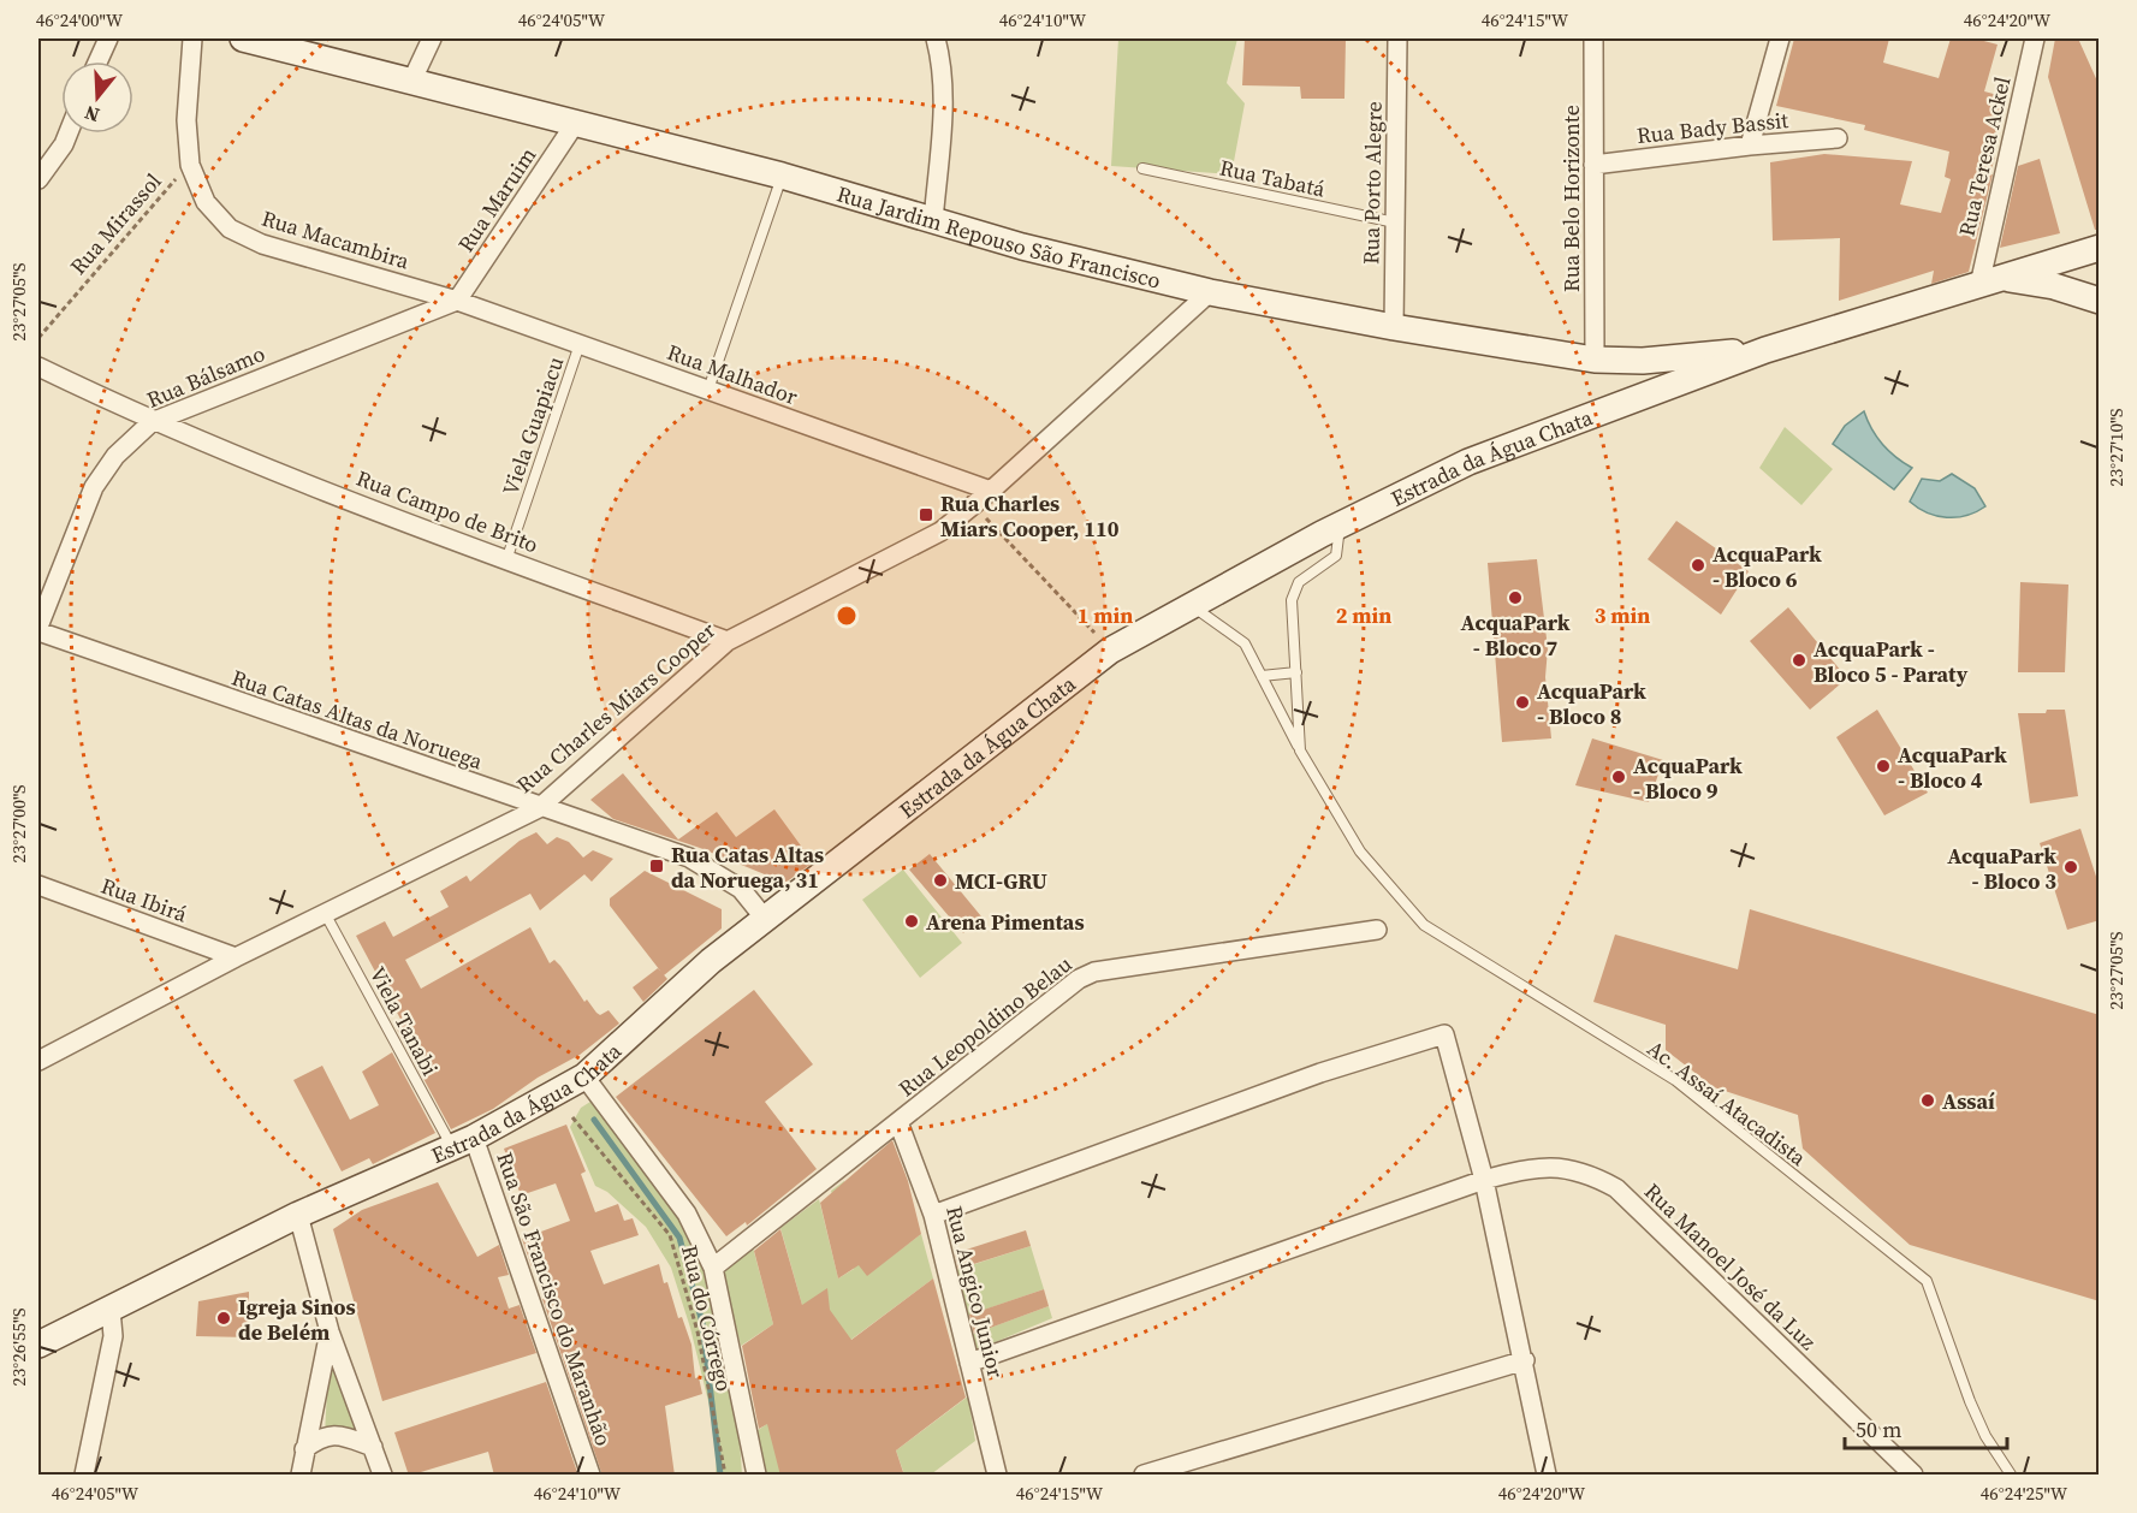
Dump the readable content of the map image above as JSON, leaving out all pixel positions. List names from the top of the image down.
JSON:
{
  "streets": {
    "street": [
      "Rua Bady Bassit",
      "Rua Teresa Ackel",
      "Rua Porto Alegre",
      "Rua Belo Horizonte",
      "Rua Maruim",
      "Rua Jardim Repouso São Francisco",
      "Rua Macambira",
      "Rua Malhador",
      "Rua Bálsamo",
      "Estrada da Água Chata",
      "Rua Campo de Brito",
      "Rua Charles Miars Cooper",
      "Rua Catas Altas da Noruega",
      "Rua Ibirá",
      "Rua Leopoldino Belau",
      "Rua Manoel José da Luz",
      "Rua Angico Junior",
      "Rua São Francisco do Maranhão"
    ],
    "lane": [
      "Rua Tabatá",
      "Viela Guapiacu",
      "Viela Tanabi",
      "Ac. Assaí Atacadista"
    ],
    "path": ["Rua Mirassol", "Rua do Córrego"]
  },
  "crossings": [
    ["Rua Bady Bassit", "Rua Belo Horizonte"],
    ["Rua Teresa Ackel", "Estrada da Água Chata"],
    ["Rua Tabatá", "Rua Porto Alegre"],
    ["Rua Porto Alegre", "Rua Jardim Repouso São Francisco"],
    ["Rua Belo Horizonte", "Rua Jardim Repouso São Francisco"],
    ["Rua Maruim", "Rua Jardim Repouso São Francisco"],
    ["Rua Maruim", "Rua Macambira"],
    ["Rua Maruim", "Rua Malhador"],
    ["Rua Maruim", "Rua Bálsamo"],
    ["Rua Mirassol", "Rua Macambira"],
    ["Rua Jardim Repouso São Francisco", "Estrada da Água Chata"],
    ["Rua Jardim Repouso São Francisco", "Rua Charles Miars Cooper"],
    ["Rua Macambira", "Rua Malhador"],
    ["Rua Macambira", "Rua Bálsamo"],
    ["Rua Malhador", "Rua Bálsamo"],
    ["Rua Malhador", "Viela Guapiacu"],
    ["Rua Malhador", "Rua Charles Miars Cooper"],
    ["Rua Bálsamo", "Rua Campo de Brito"],
    ["Rua Bálsamo", "Rua Catas Altas da Noruega"],
    ["Viela Guapiacu", "Rua Campo de Brito"],
    ["Estrada da Água Chata", "Rua Catas Altas da Noruega"],
    ["Estrada da Água Chata", "Viela Tanabi"],
    ["Estrada da Água Chata", "Ac. Assaí Atacadista"],
    ["Estrada da Água Chata", "Rua São Francisco do Maranhão"],
    ["Rua Campo de Brito", "Rua Charles Miars Cooper"],
    ["Rua Charles Miars Cooper", "Rua Catas Altas da Noruega"],
    ["Rua Charles Miars Cooper", "Rua Ibirá"],
    ["Rua Charles Miars Cooper", "Viela Tanabi"],
    ["Viela Tanabi", "Rua São Francisco do Maranhão"],
    ["Rua Leopoldino Belau", "Rua Angico Junior"],
    ["Rua Manoel José da Luz", "Rua Angico Junior"]
  ],
  "places": {
    "transit": ["Rua Charles Miars Cooper, 110", "Rua Catas Altas da Noruega, 31"],
    "other": [
      "AcquaPark - Bloco 6",
      "AcquaPark - Bloco 7",
      "AcquaPark - Bloco 5 - Paraty",
      "AcquaPark - Bloco 8",
      "AcquaPark - Bloco 4",
      "AcquaPark - Bloco 9",
      "AcquaPark - Bloco 3",
      "MCI-GRU",
      "Arena Pimentas",
      "Assaí",
      "Igreja Sinos de Belém"
    ]
  },
  "scale_bar": "50 m",
  "north": "bottom",
  "coordinates": [
    "46°24'00\"W",
    "46°24'05\"W",
    "46°24'10\"W",
    "46°24'15\"W",
    "46°24'20\"W",
    "23°27'05\"S",
    "23°27'10\"S",
    "23°27'00\"S",
    "23°26'55\"S",
    "46°24'25\"W"
  ],
  "rings": ["1 min", "2 min", "3 min"]
}
